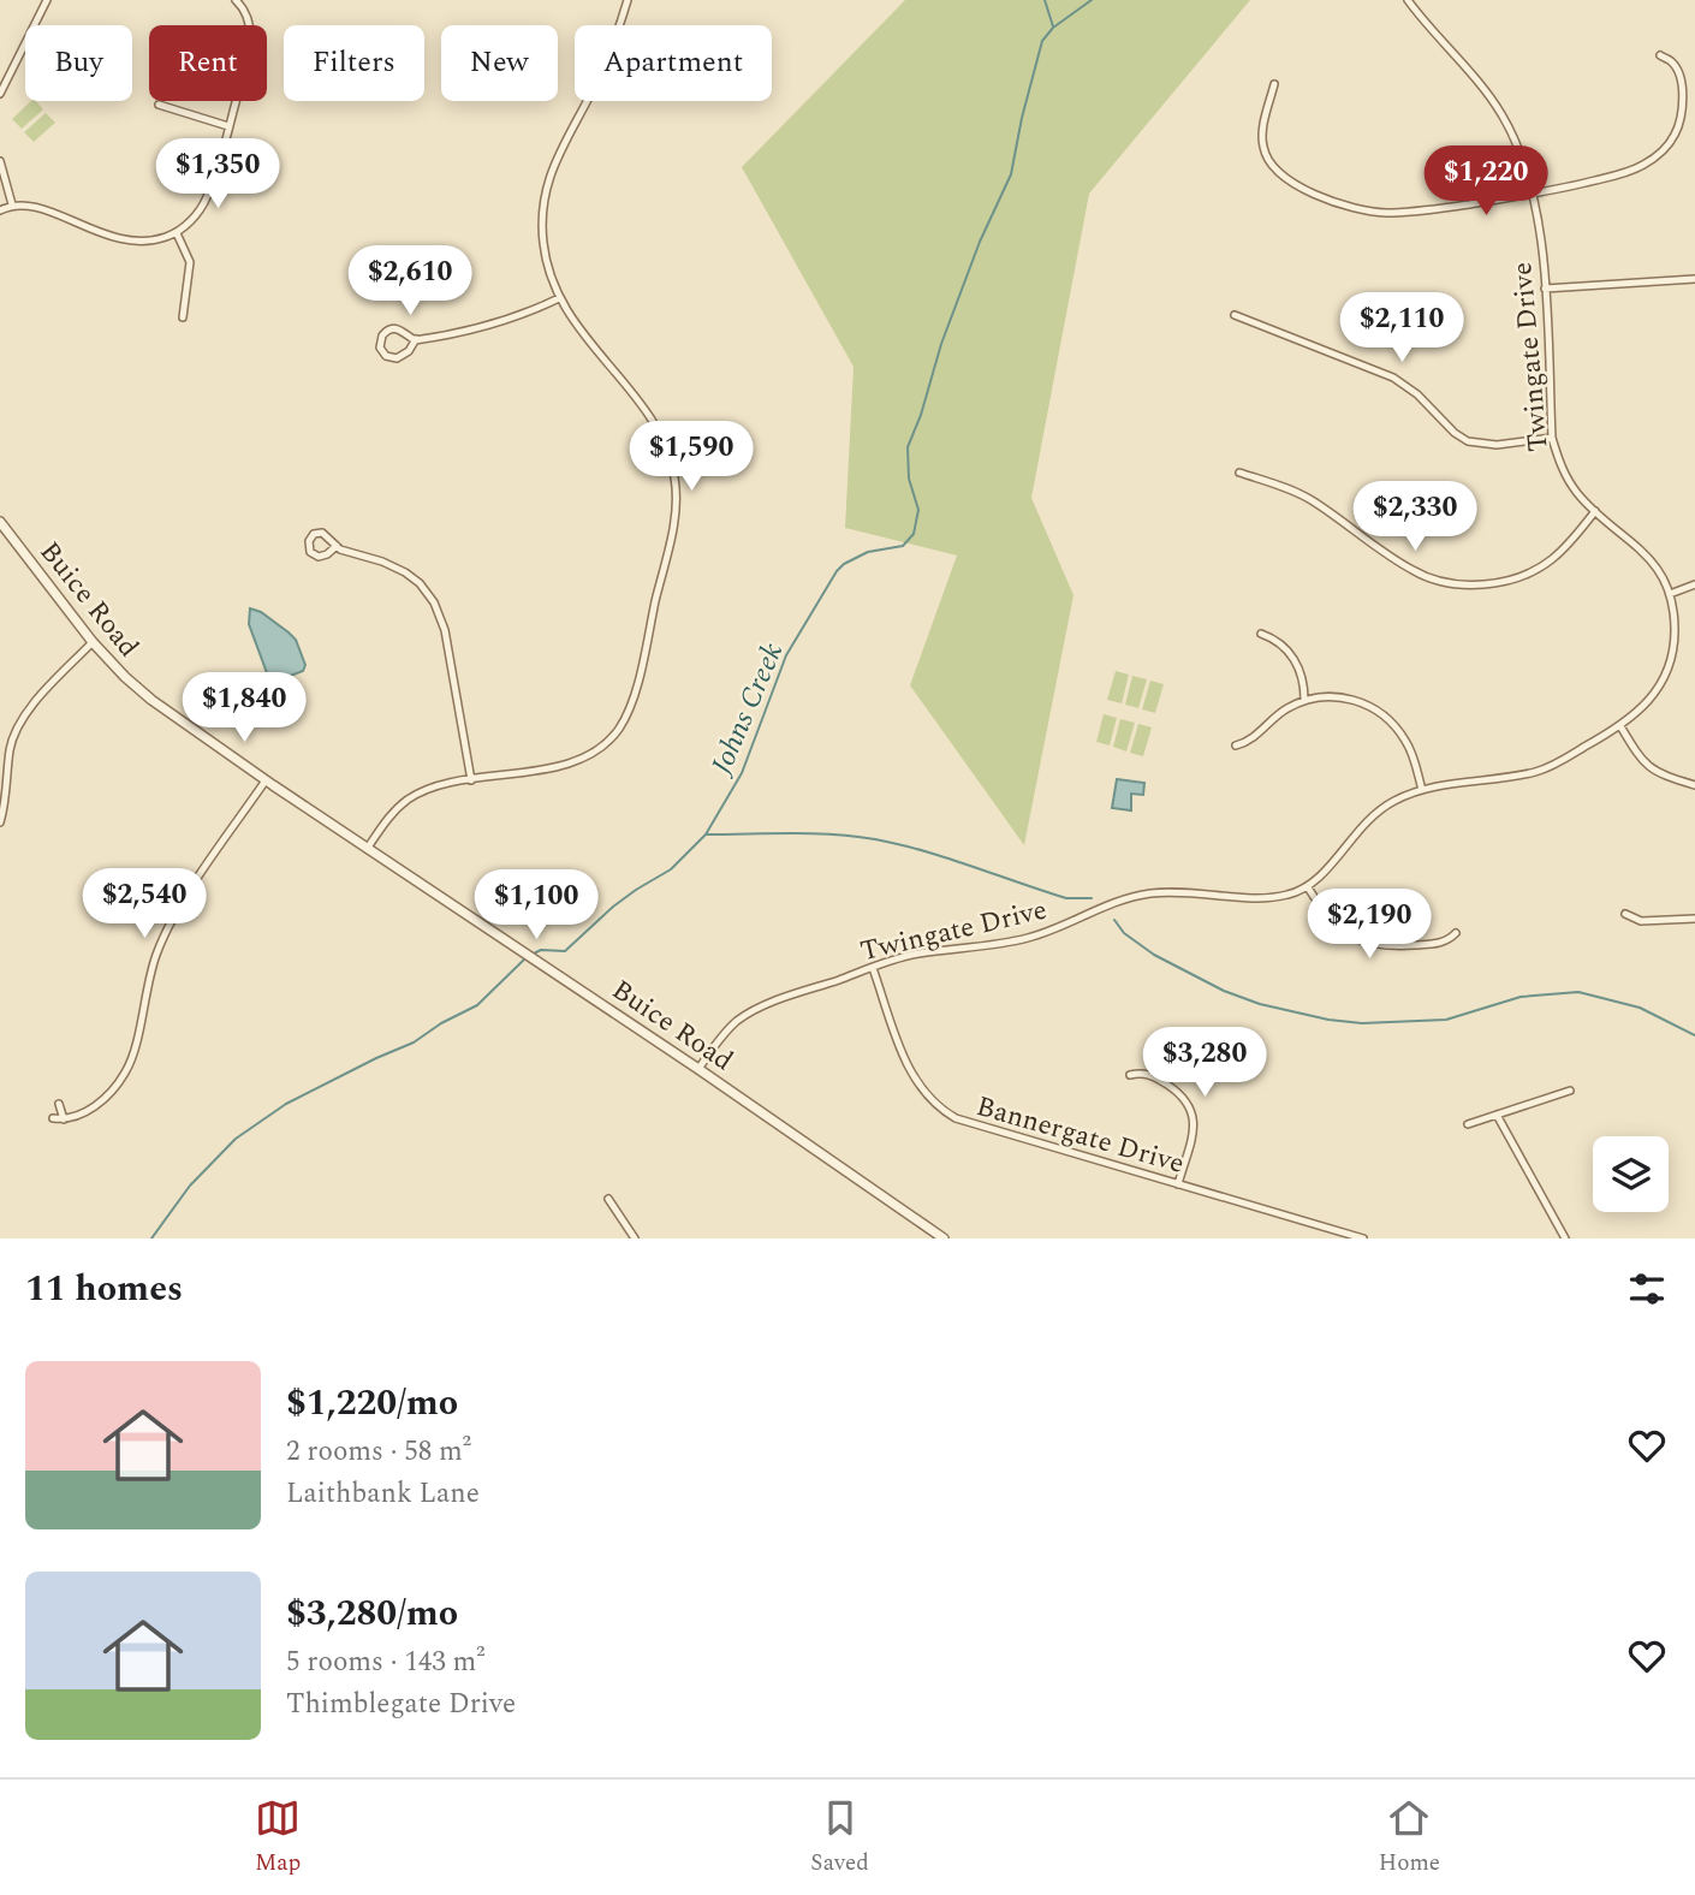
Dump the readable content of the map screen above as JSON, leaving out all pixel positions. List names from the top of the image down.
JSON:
{
  "streets": {
    "street": ["Twingate Drive", "Buice Road", "Bannergate Drive"]
  },
  "crossings": [
    ["Twingate Drive", "Buice Road"],
    ["Twingate Drive", "Bannergate Drive"]
  ],
  "water": ["Johns Creek"],
  "page": {
    "chip": [
      "Buy",
      "Rent",
      "Filters",
      "New",
      "Apartment"
    ],
    "price": [
      "$1,350",
      "$1,220",
      "$2,610",
      "$2,110",
      "$1,590",
      "$2,330",
      "$1,840",
      "$2,540",
      "$1,100",
      "$2,190",
      "$3,280"
    ],
    "heading": "11 homes",
    "list": [
      {
        "name": "$1,220/mo",
        "note": "2 rooms · 58 m² · Laithbank Lane"
      },
      {
        "name": "$3,280/mo",
        "note": "5 rooms · 143 m² · Thimblegate Drive"
      }
    ],
    "tabs": ["Map", "Saved", "Home"]
  }
}
